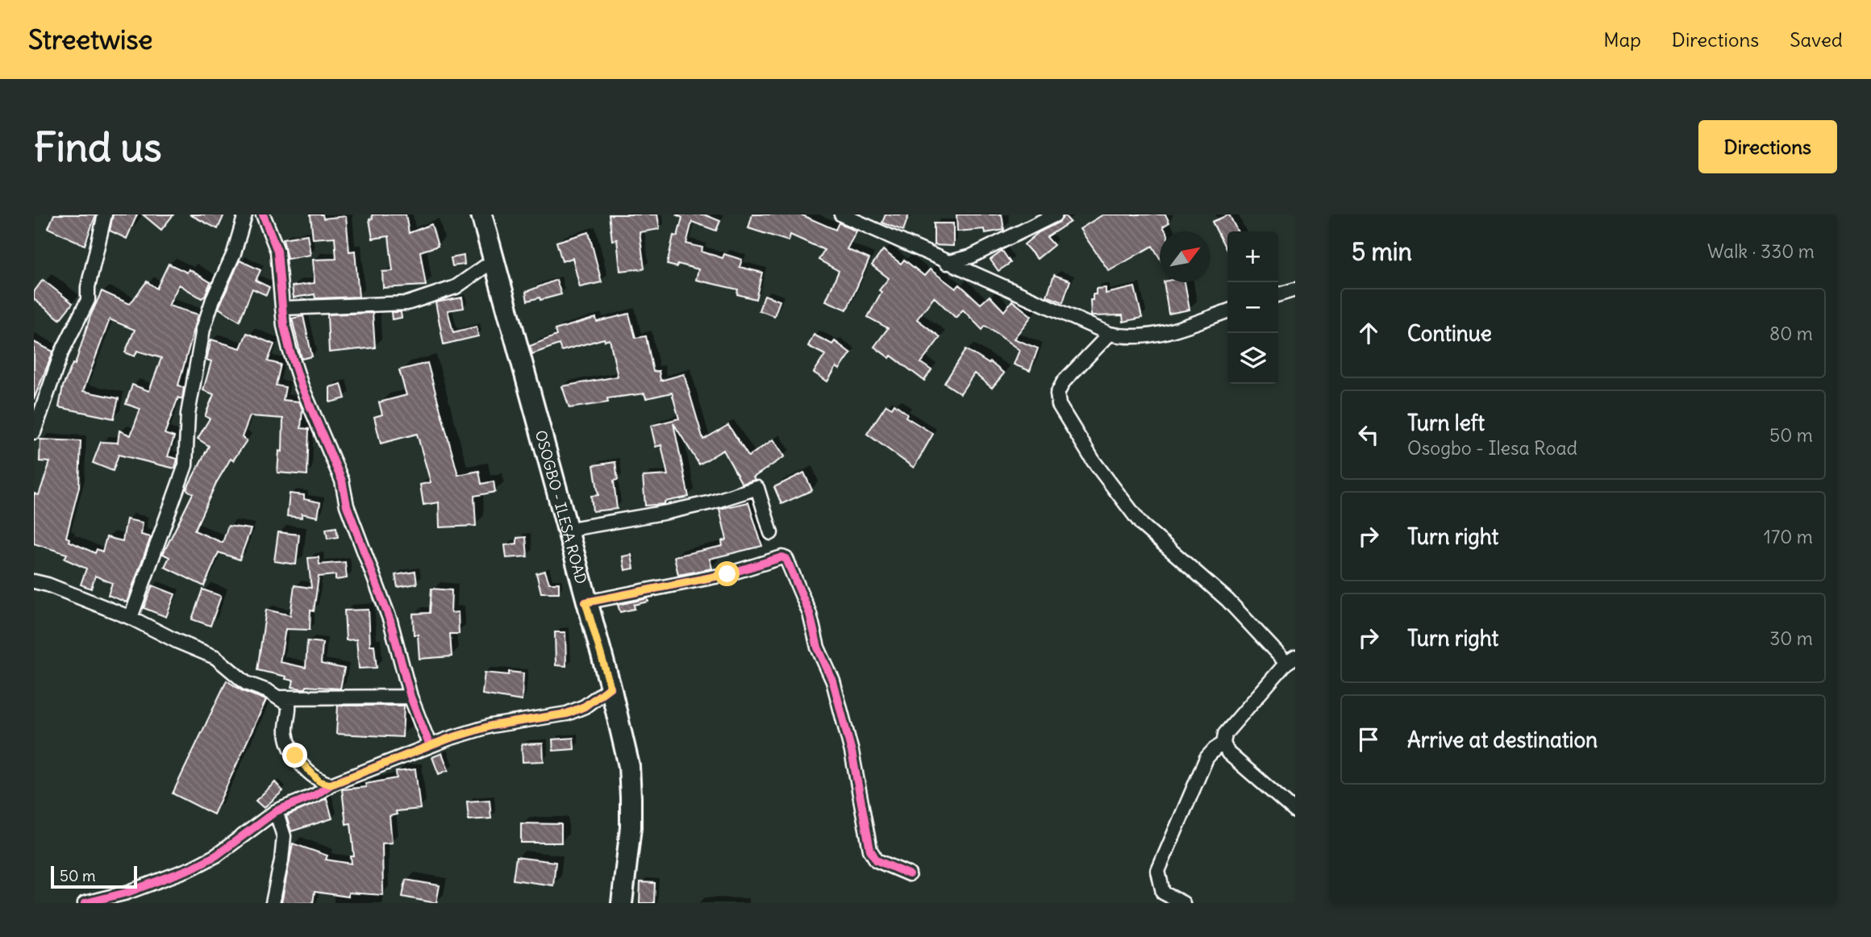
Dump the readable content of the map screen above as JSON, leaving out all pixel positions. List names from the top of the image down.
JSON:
{
  "streets": {
    "main road": ["OSOGBO - ILESA ROAD"]
  },
  "scale_bar": "50 m",
  "north": "top right",
  "page": {
    "header": "Streetwise",
    "nav": ["Map", "Directions", "Saved"],
    "buttons": "Directions",
    "title": "Find us",
    "heading": ["5 min", "Walk · 330 m"],
    "map_buttons": ["+", "−"],
    "list": [
      ["Continue", "80 m"],
      ["Turn left", "Osogbo - Ilesa Road", "50 m"],
      ["Turn right", "170 m"],
      ["Turn right", "30 m"],
      "Arrive at destination"
    ],
    "scale": "50 m"
  }
}
